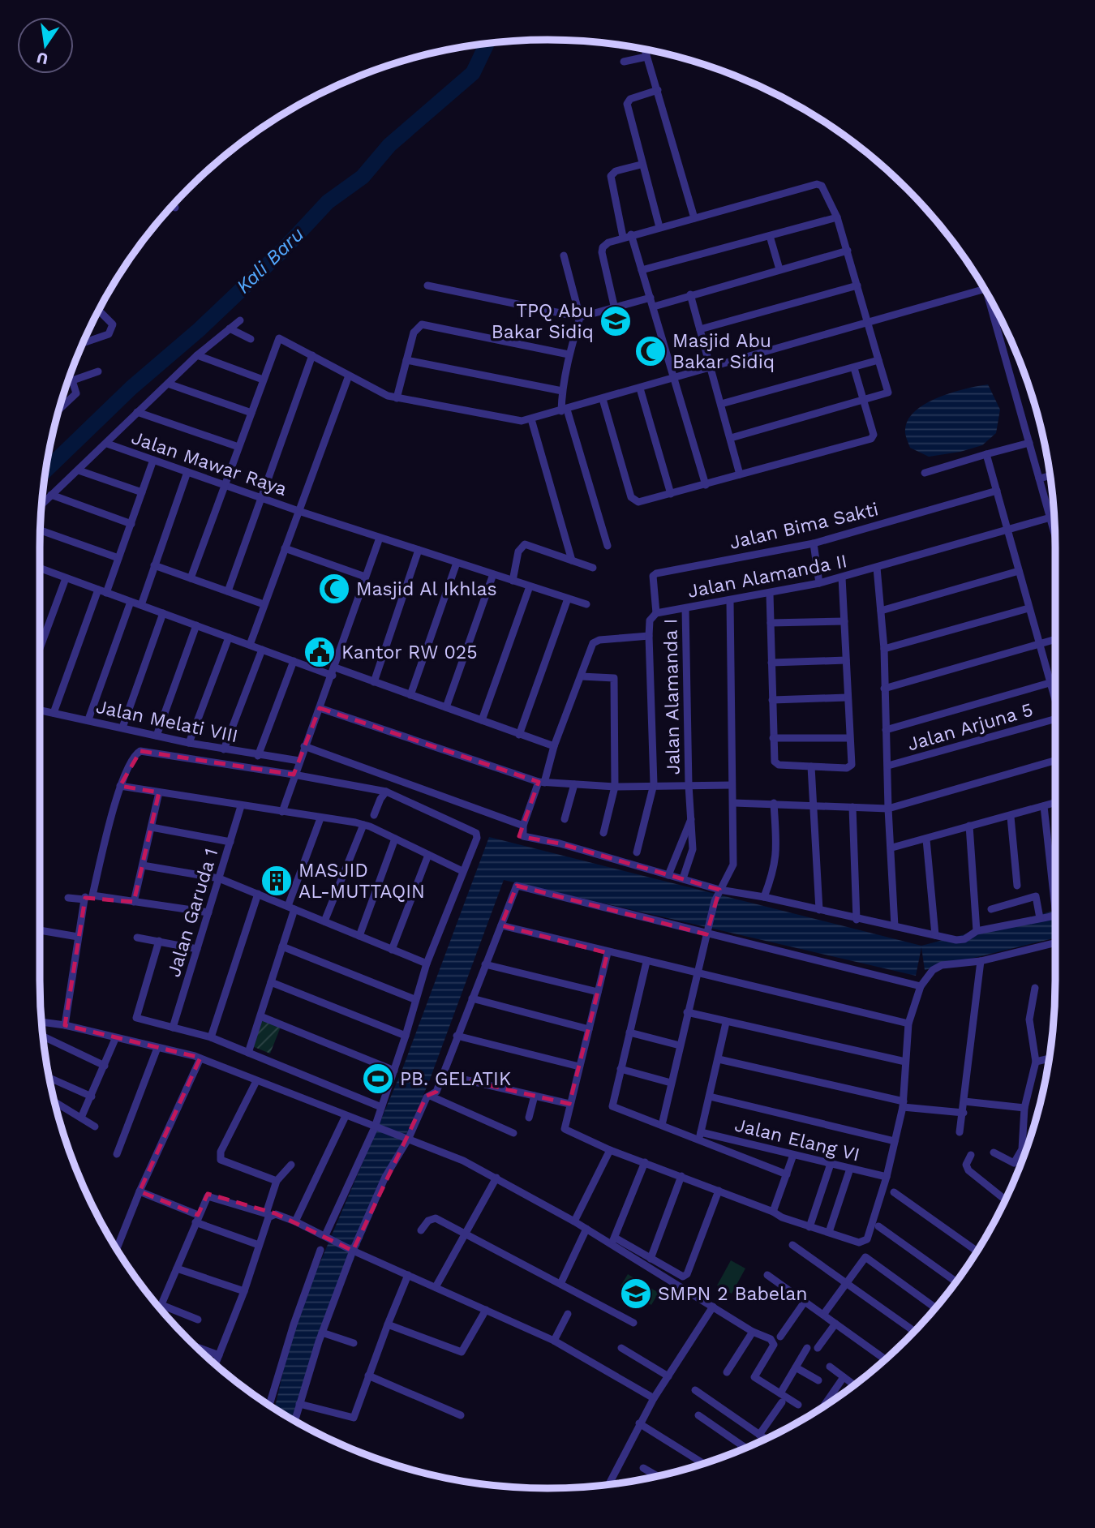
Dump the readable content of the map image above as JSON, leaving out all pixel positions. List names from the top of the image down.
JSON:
{
  "streets": {
    "street": [
      "Jalan Mawar Raya",
      "Jalan Bima Sakti",
      "Jalan Alamanda II",
      "Jalan Alamanda I",
      "Jalan Melati VIII",
      "Jalan Arjuna 5",
      "Jalan Garuda 1",
      "Jalan Elang VI"
    ]
  },
  "crossings": [
    ["Jalan Bima Sakti", "Jalan Alamanda II"],
    ["Jalan Alamanda II", "Jalan Alamanda I"]
  ],
  "water": ["Kali Baru"],
  "places": {
    "school or university": ["TPQ Abu Bakar Sidiq", "SMPN 2 Babelan"],
    "mosque": ["Masjid Abu Bakar Sidiq", "Masjid Al Ikhlas"],
    "public building": ["Kantor RW 025"],
    "building": ["MASJID AL-MUTTAQIN"],
    "sports": ["PB. GELATIK"]
  },
  "north": "bottom"
}
